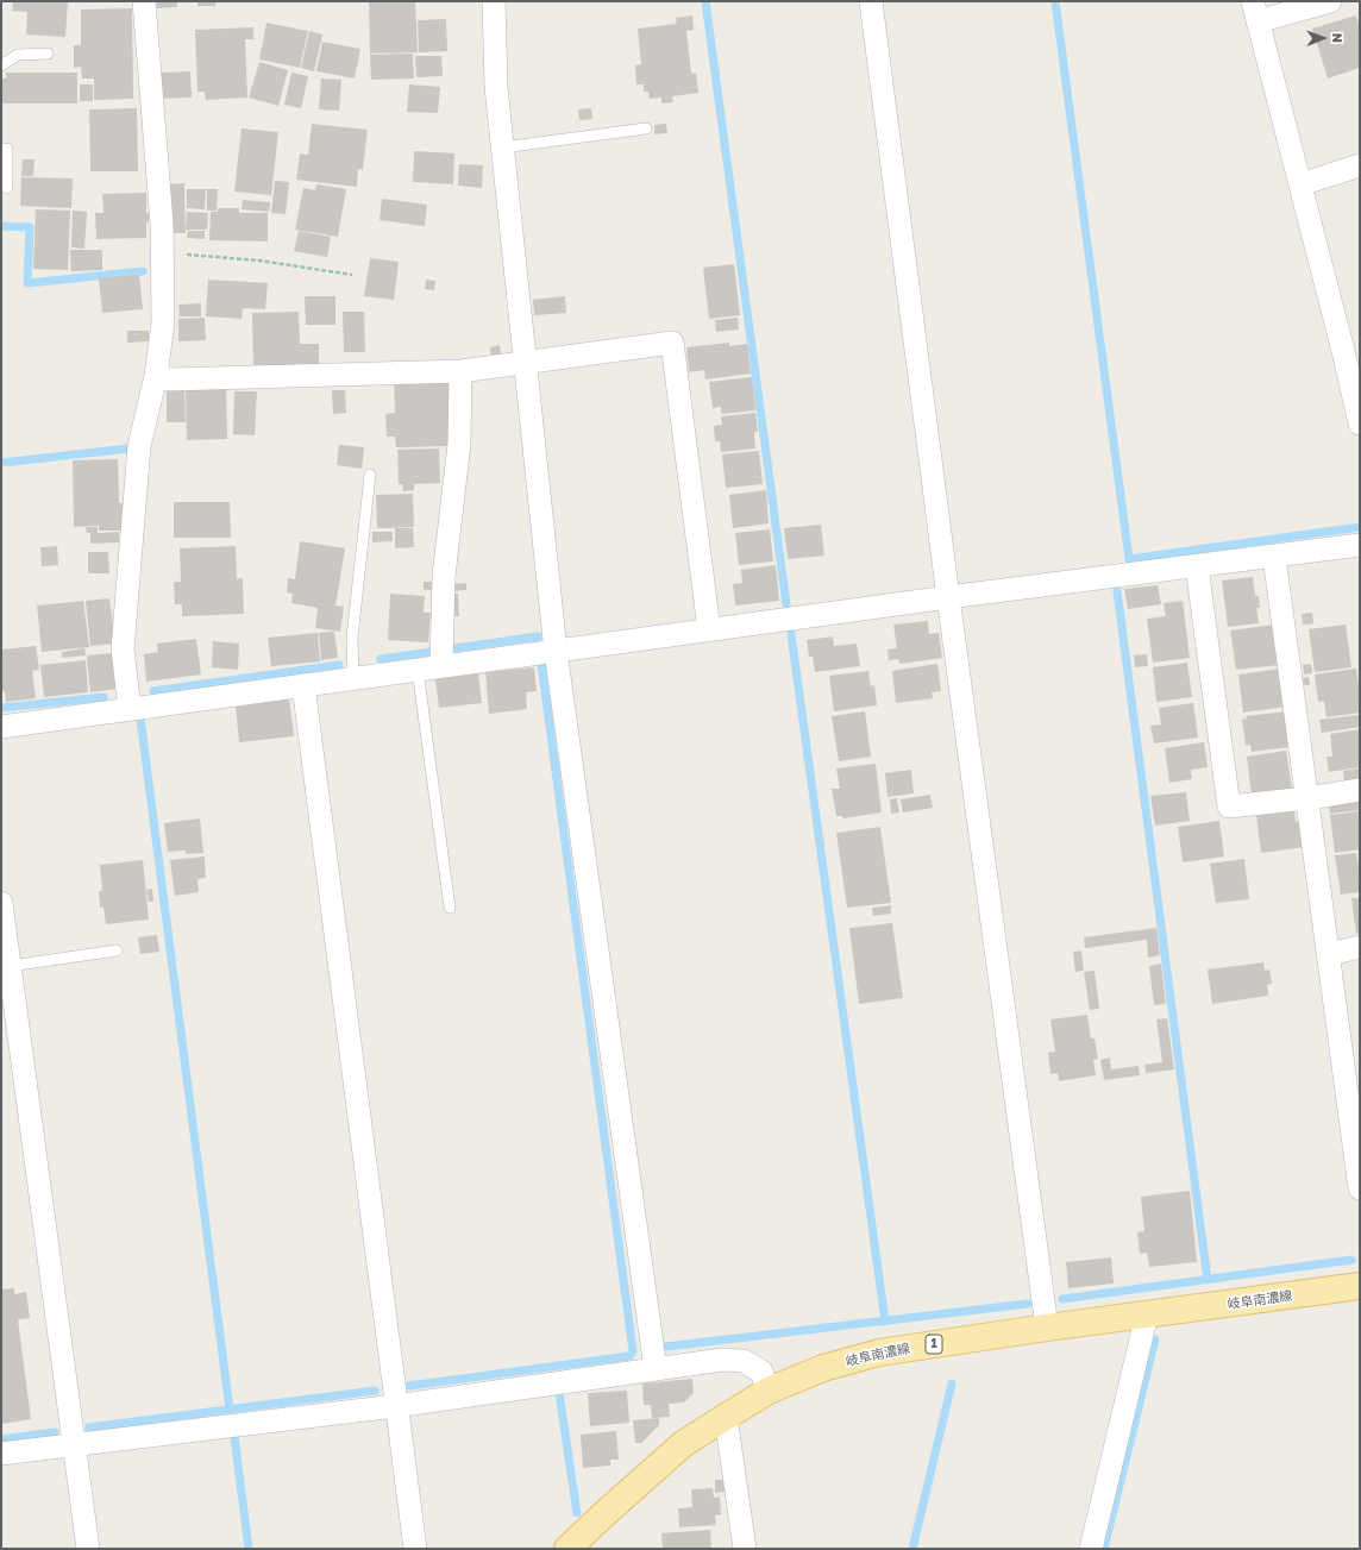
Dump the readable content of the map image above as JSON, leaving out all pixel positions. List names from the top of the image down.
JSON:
{
  "streets": {
    "main road": ["岐阜南濃線", "1"]
  },
  "north": "right"
}
